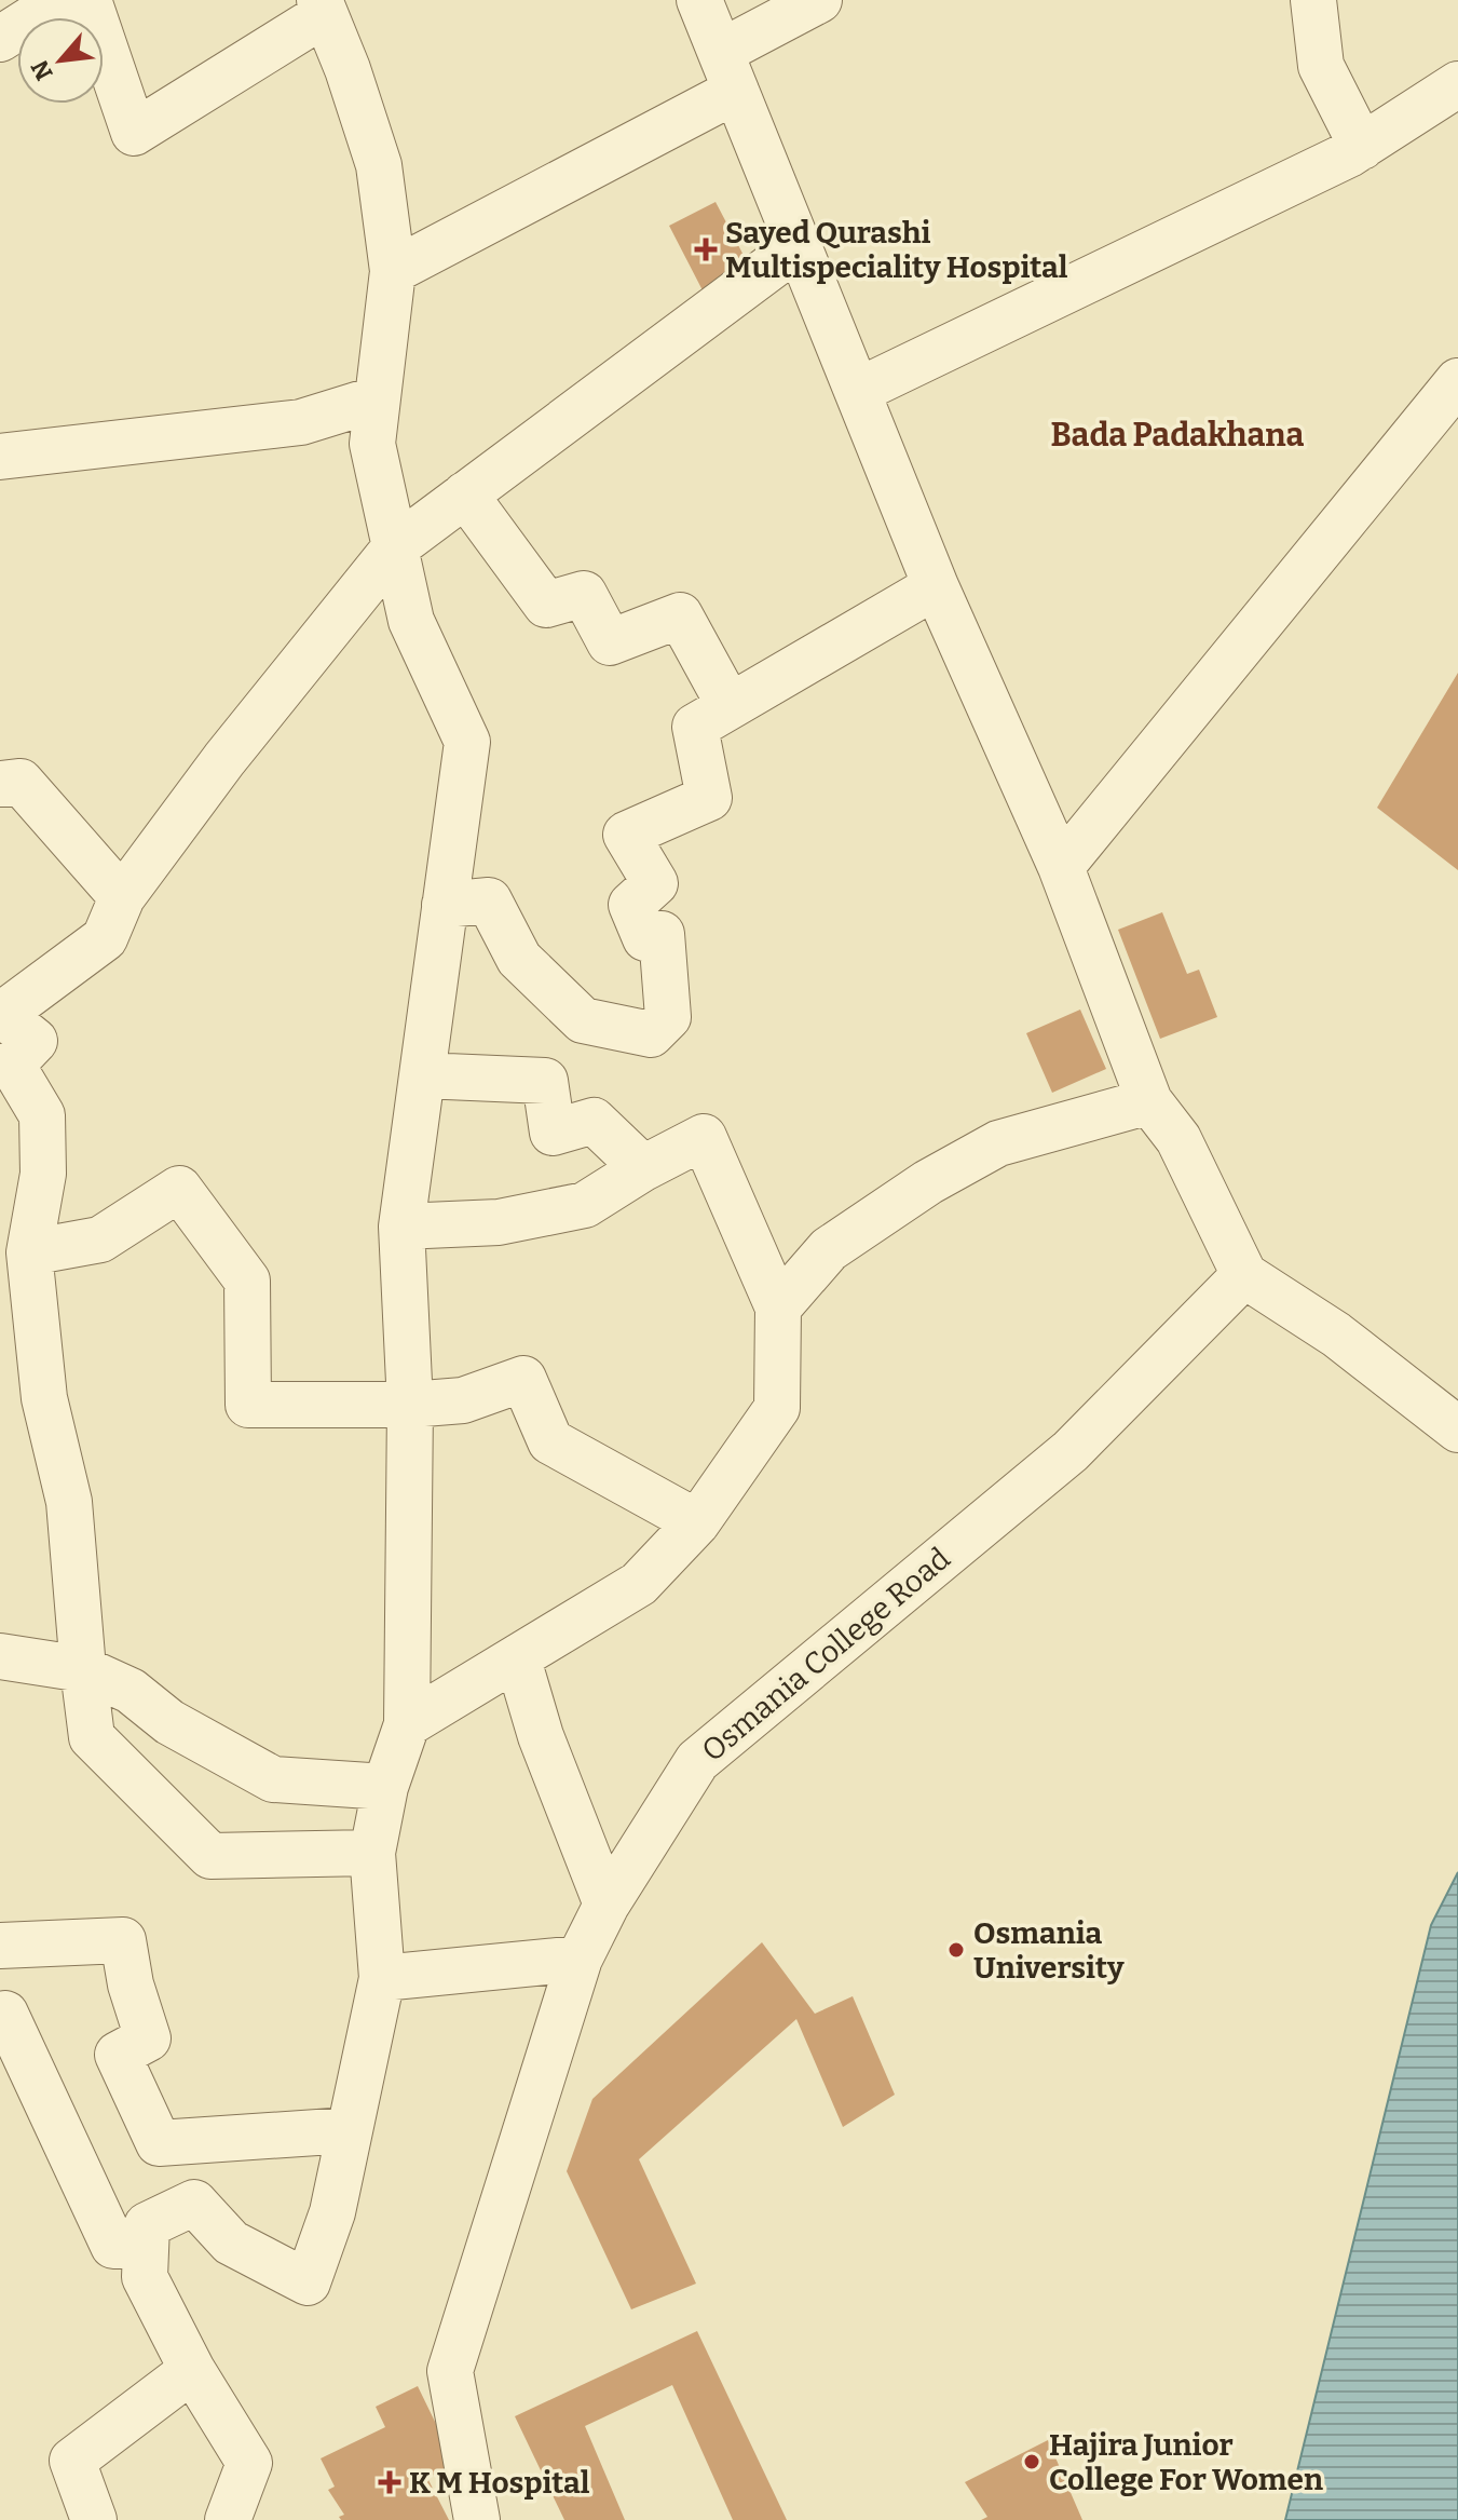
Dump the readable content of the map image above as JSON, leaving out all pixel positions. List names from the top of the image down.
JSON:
{
  "streets": {
    "street": ["Osmania College Road"]
  },
  "districts": ["Bada Padakhana"],
  "places": {
    "health": ["Sayed Qurashi Multispeciality Hospital", "K M Hospital"],
    "other": ["Osmania University", "Hajira Junior College For Women"]
  },
  "north": "bottom left"
}
